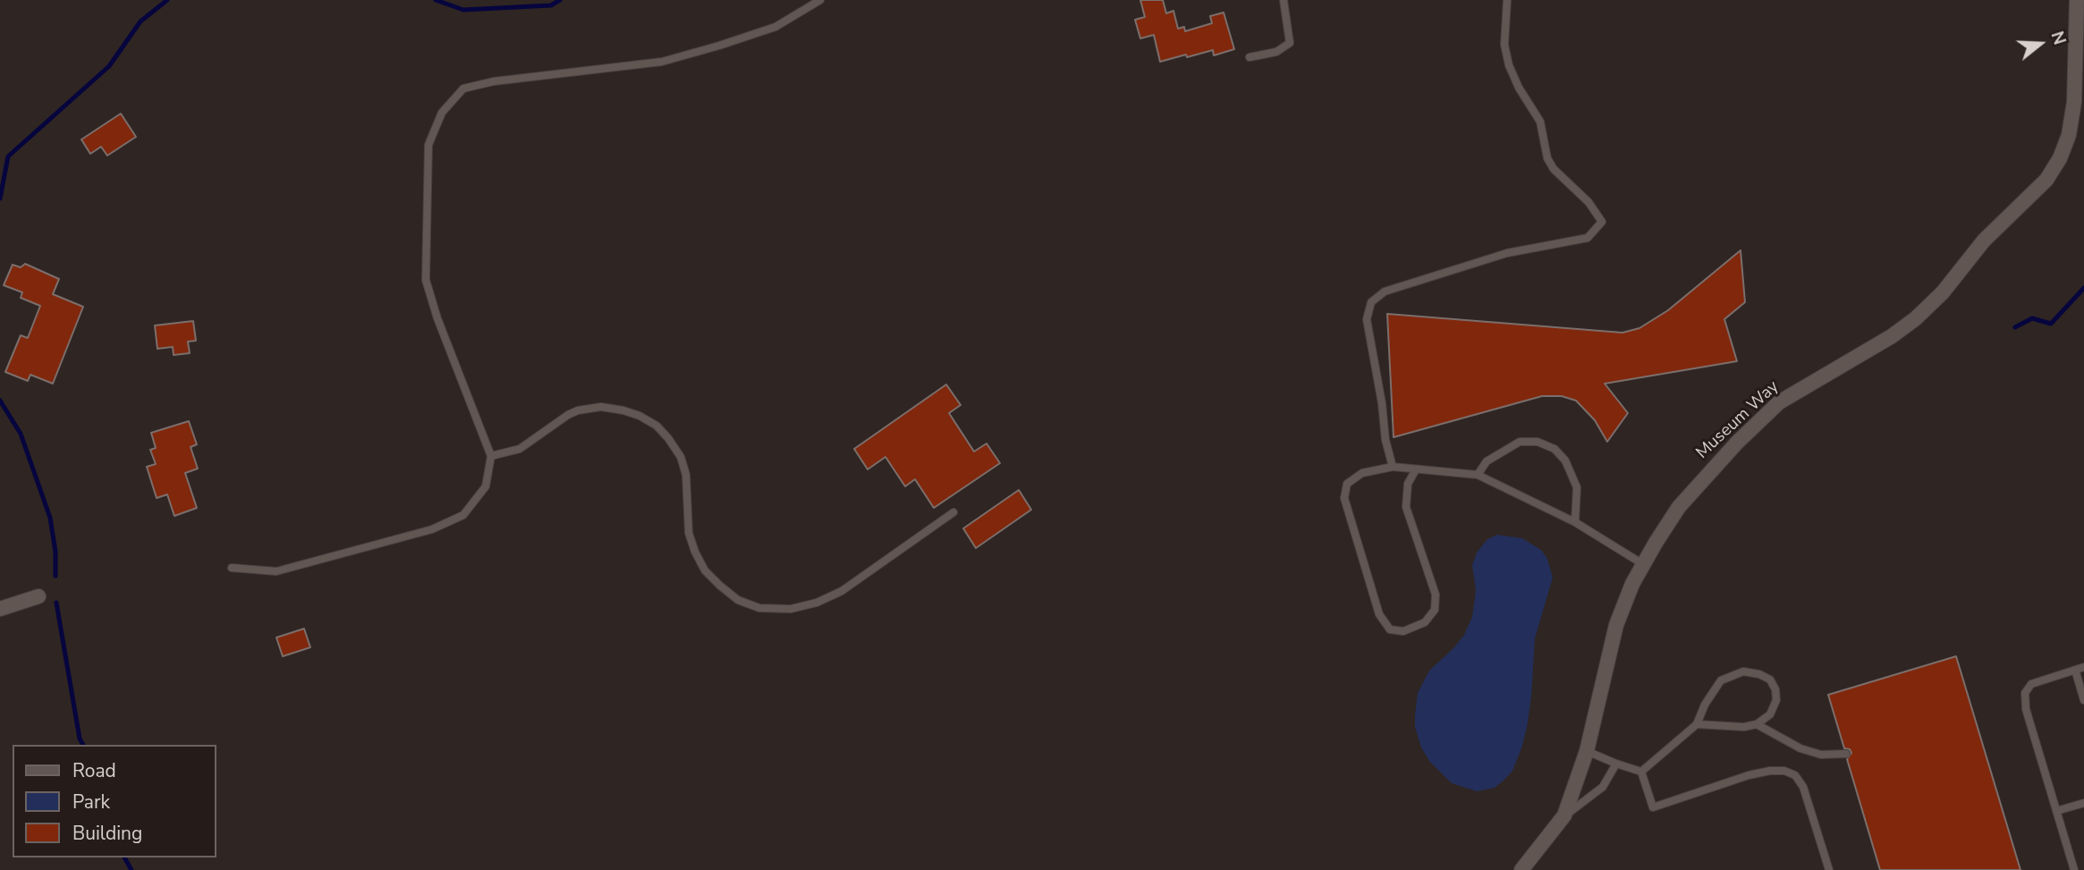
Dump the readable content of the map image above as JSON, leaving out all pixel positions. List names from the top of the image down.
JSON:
{
  "streets": {
    "street": ["Museum Way"]
  },
  "legend": ["Road", "Park", "Building"],
  "north": "right"
}
